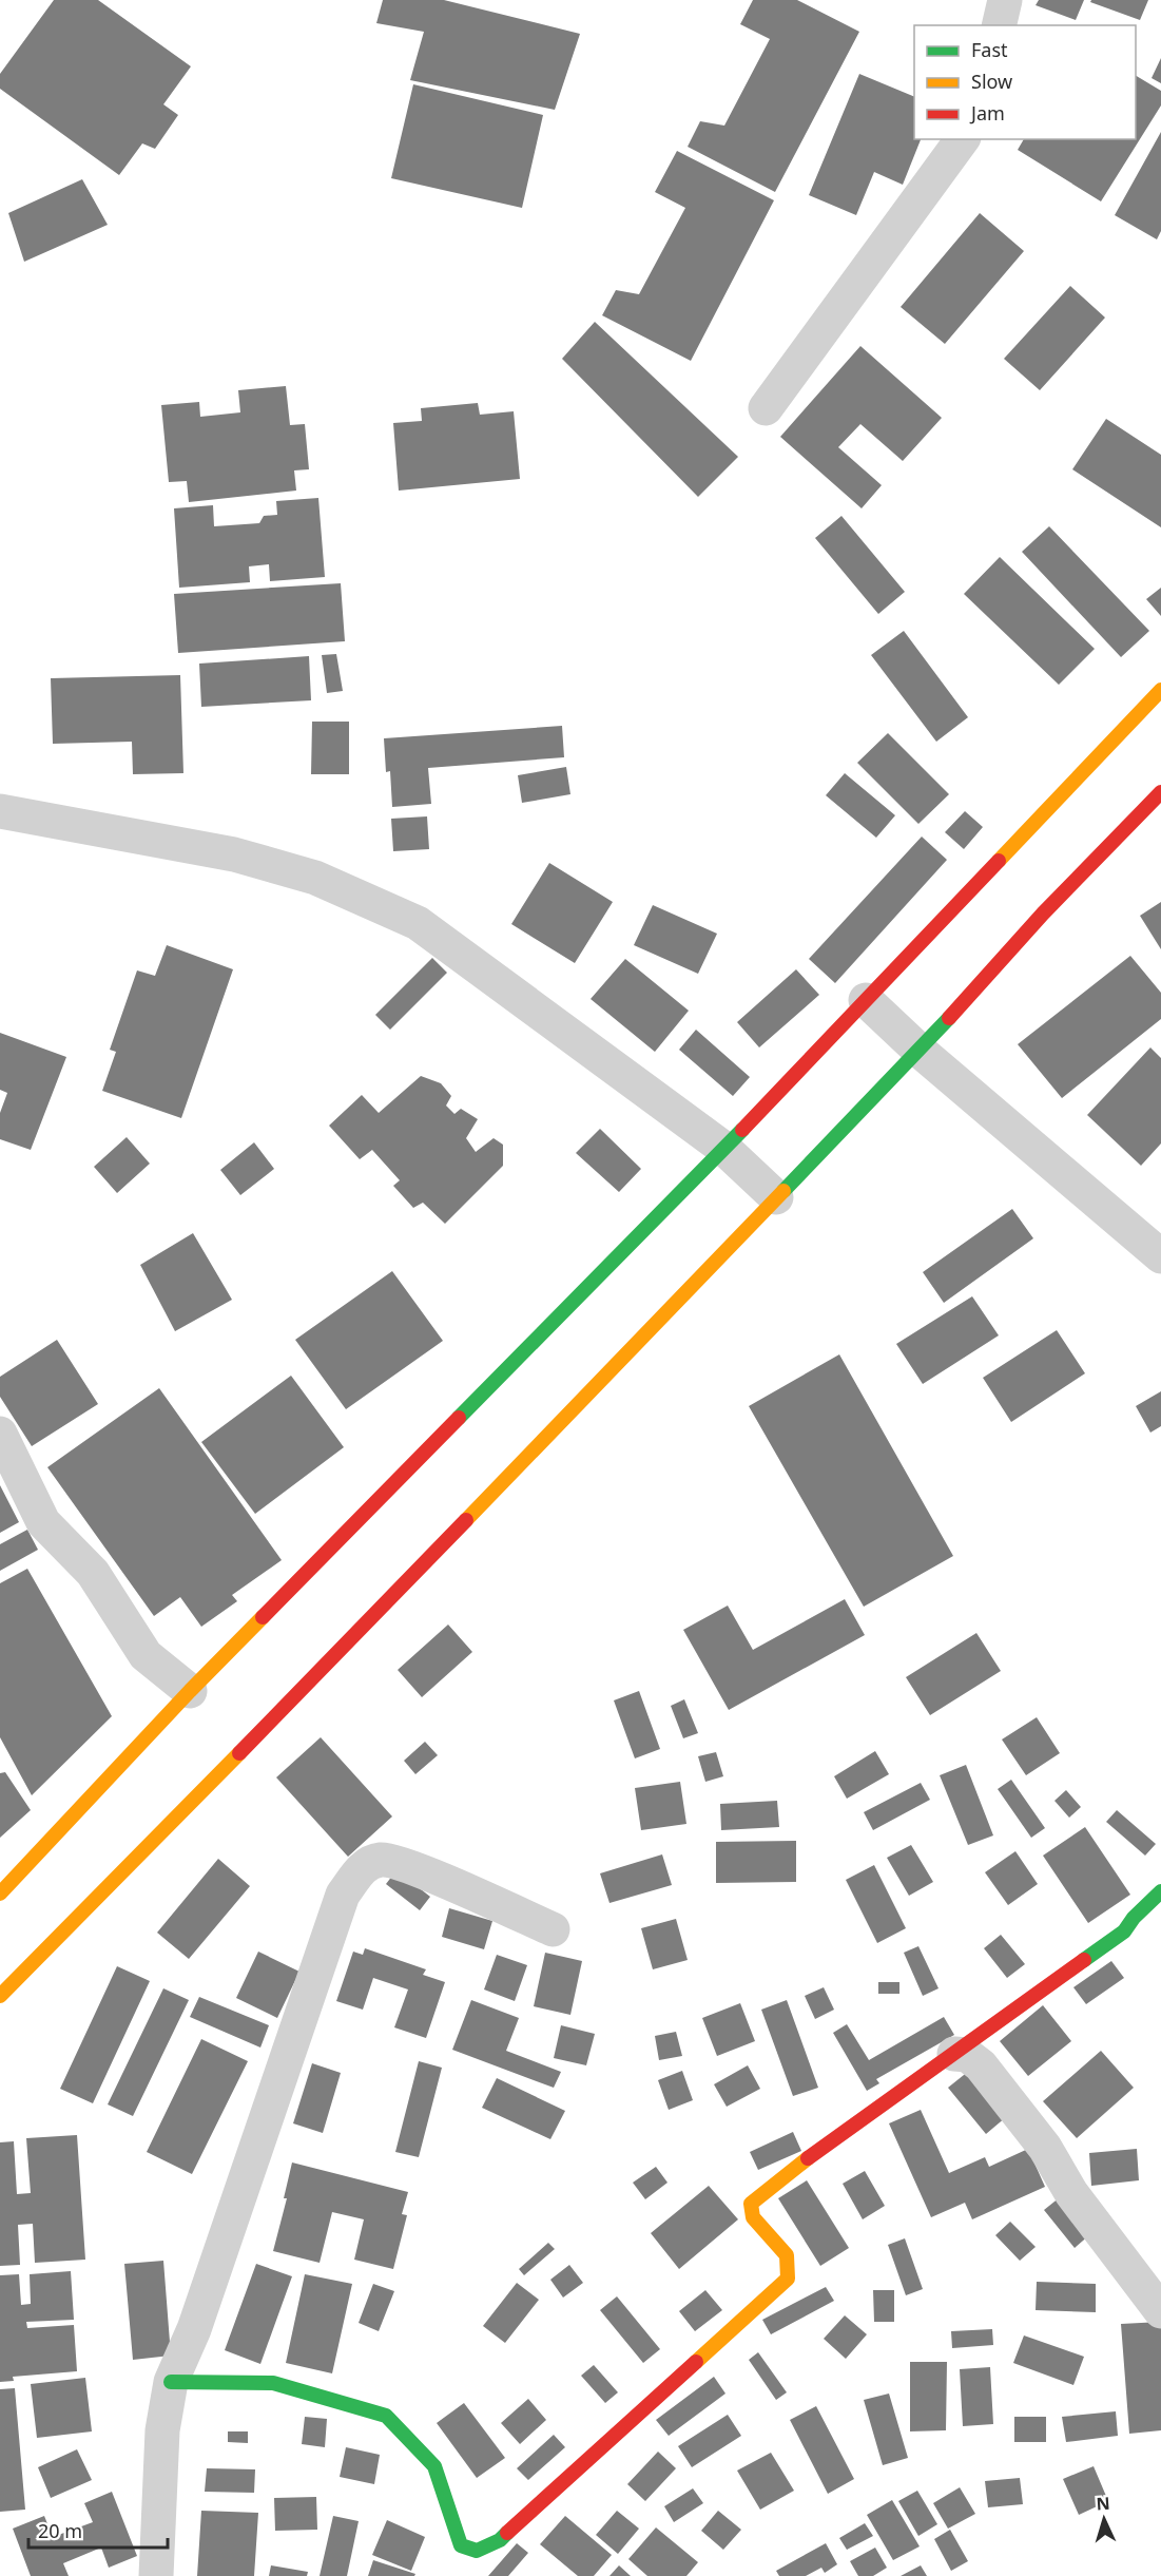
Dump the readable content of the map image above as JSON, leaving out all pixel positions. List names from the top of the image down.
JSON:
{
  "legend": ["Fast", "Slow", "Jam"],
  "scale_bar": "20 m",
  "north": "top"
}
